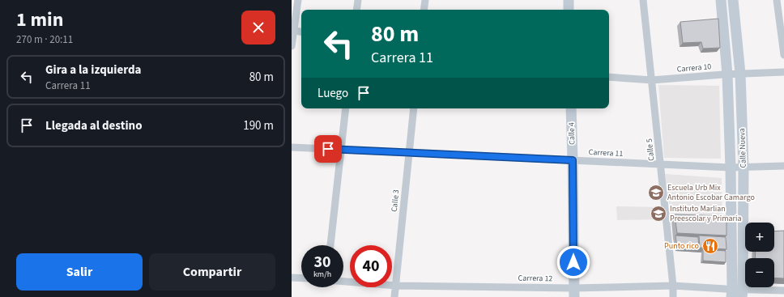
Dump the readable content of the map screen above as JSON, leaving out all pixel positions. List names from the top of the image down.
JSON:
{
  "streets": {
    "main road": ["Calle 4", "Calle Nueva"],
    "street": [
      "Carrera 10",
      "Calle 5",
      "Carrera 11",
      "Calle 3",
      "Carrera 12"
    ]
  },
  "crossings": [
    ["Carrera 10", "Calle Nueva"],
    ["Carrera 10", "Calle 5"],
    ["Calle 4", "Carrera 11"],
    ["Calle 4", "Carrera 12"],
    ["Calle Nueva", "Carrera 11"],
    ["Calle Nueva", "Carrera 12"],
    ["Calle 5", "Carrera 11"],
    ["Calle 5", "Carrera 12"],
    ["Carrera 11", "Calle 3"],
    ["Calle 3", "Carrera 12"]
  ],
  "places": {
    "school or university": ["Escuela Urb Mix Antonio Escobar Camargo", "Instituto Marlian Preescolar y Primaria"],
    "restaurant": ["Punto rico"]
  },
  "page": {
    "heading": ["1 min", "270 m · 20:11"],
    "turn": ["80 m", "Carrera 11"],
    "list": [
      {
        "name": "Gira a la izquierda",
        "note": "Carrera 11",
        "value": "80 m"
      },
      {
        "name": "Llegada al destino",
        "value": "190 m"
      }
    ],
    "then": "Luego",
    "map_buttons": ["+", "−"],
    "speed": "30 km/h",
    "limit": "40",
    "buttons": ["Salir", "Compartir"]
  }
}
